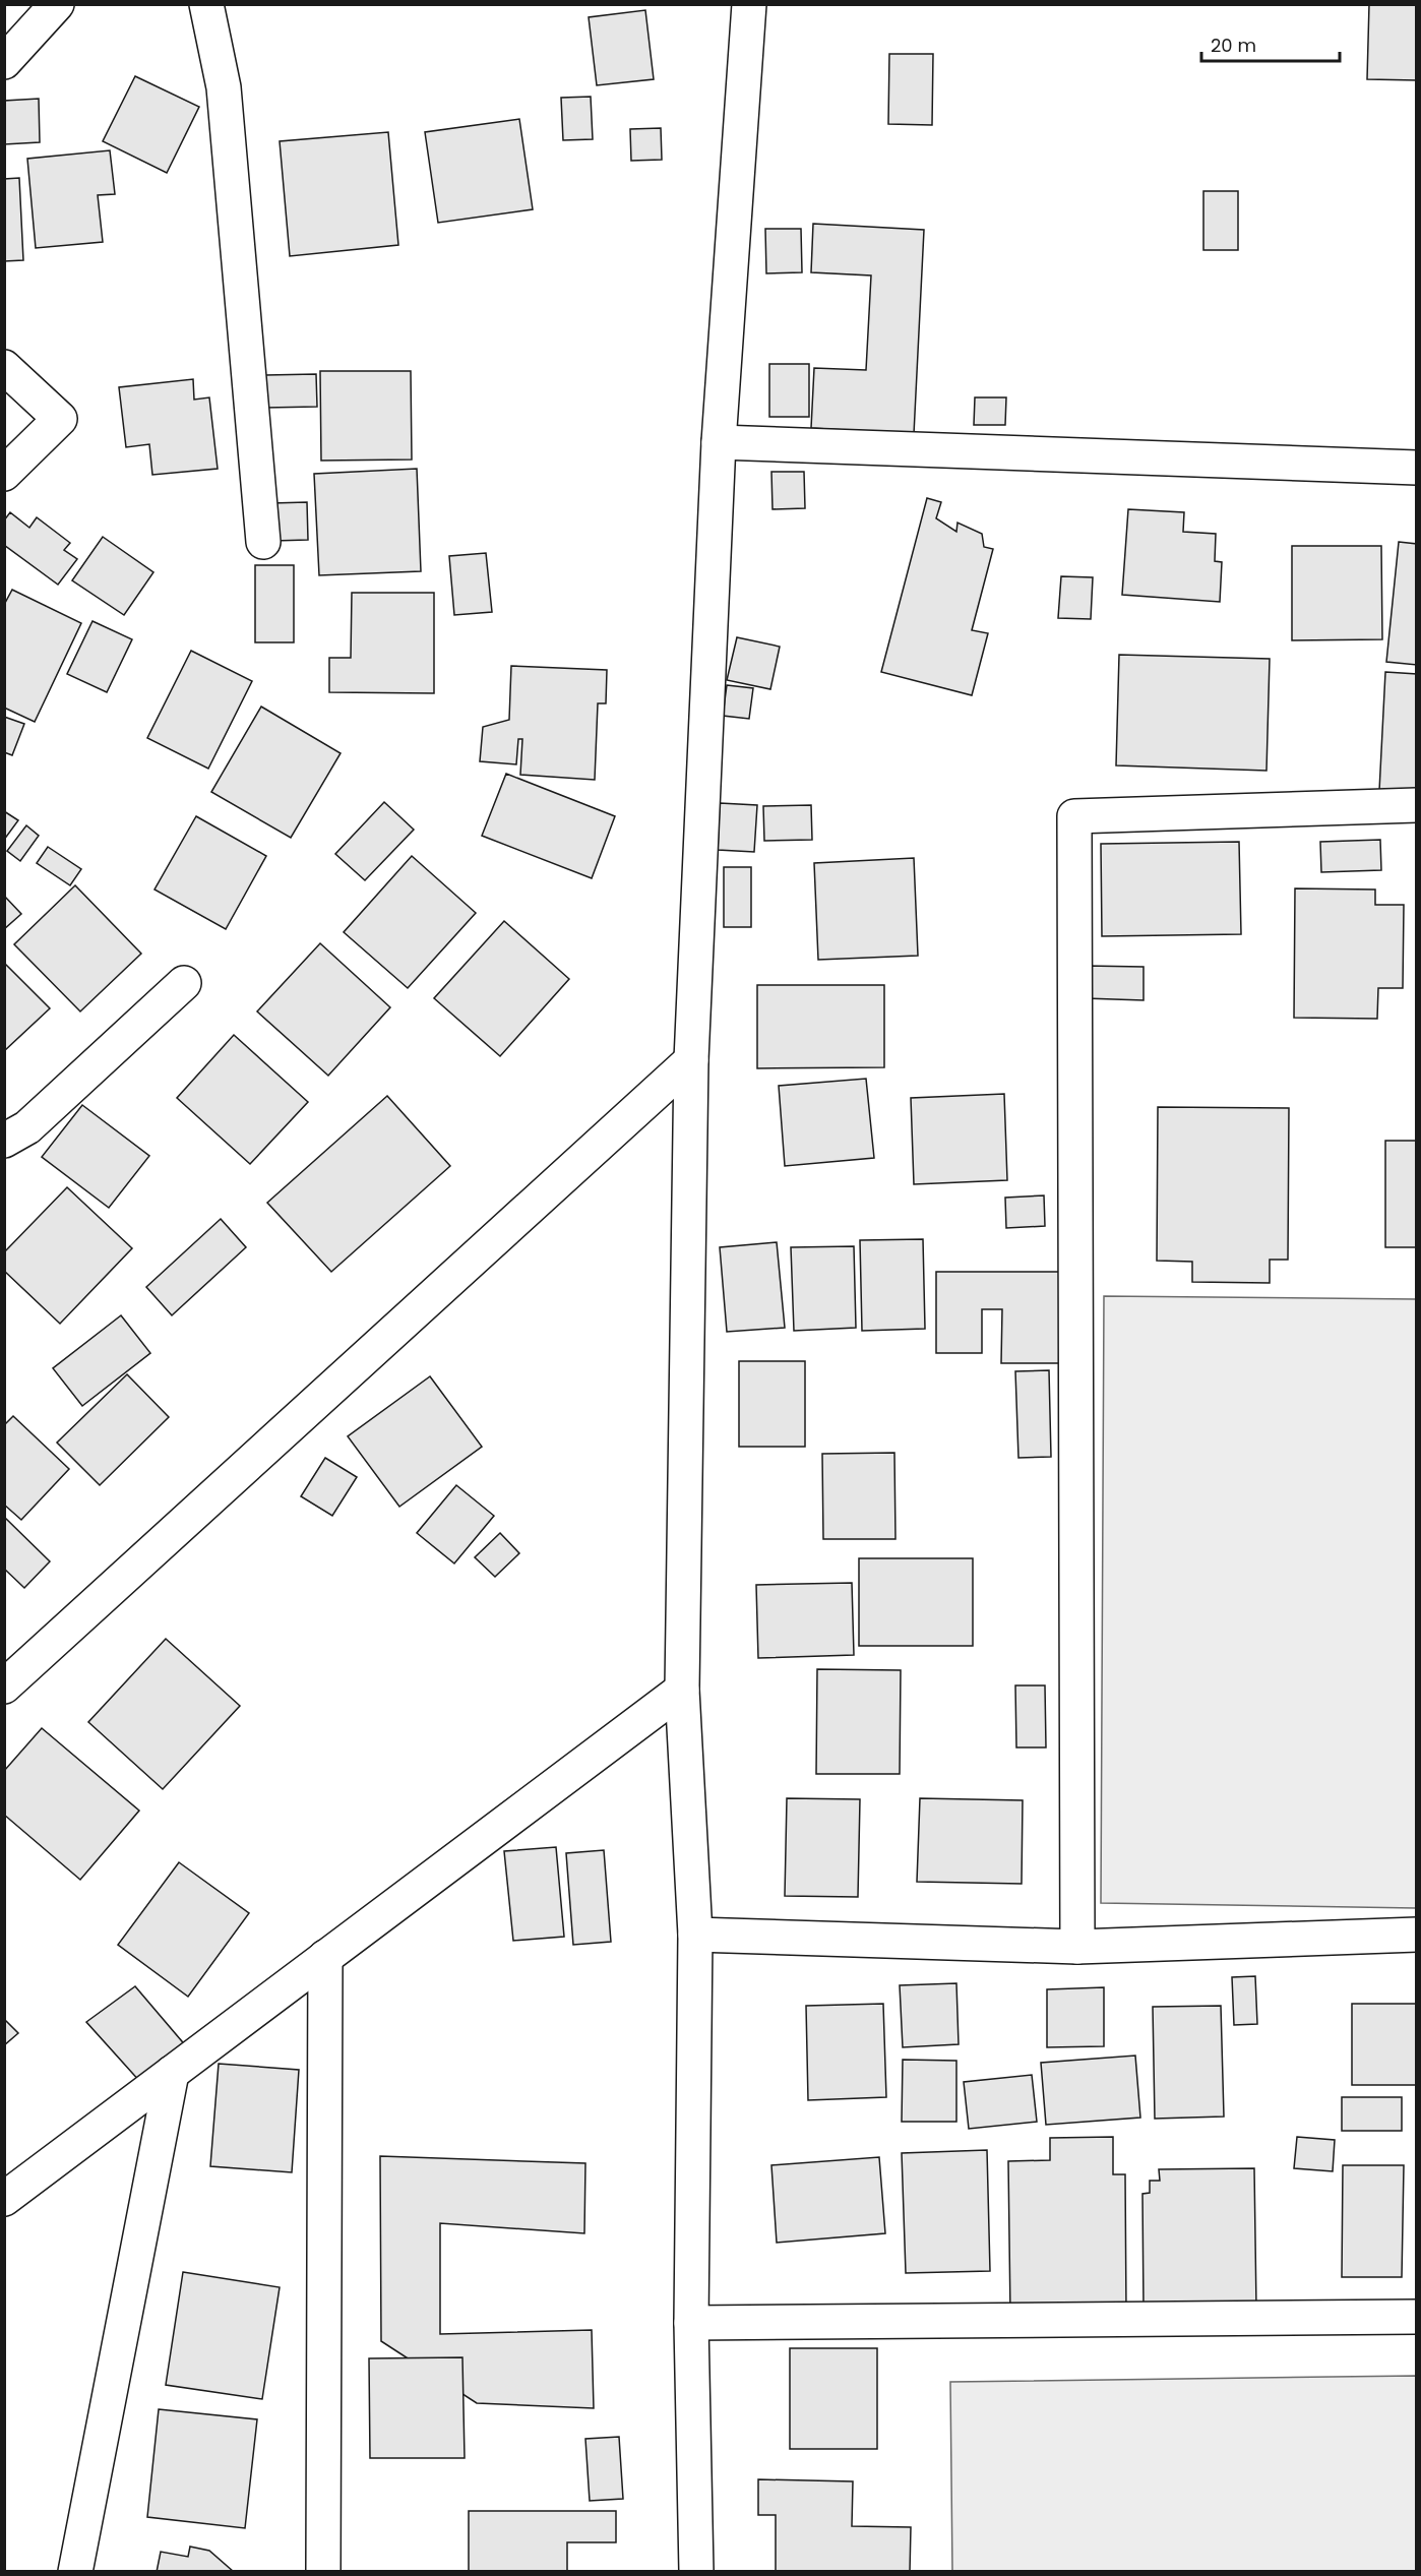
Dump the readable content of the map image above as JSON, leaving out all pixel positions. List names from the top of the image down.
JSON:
{
  "scale_bar": "20 m"
}
